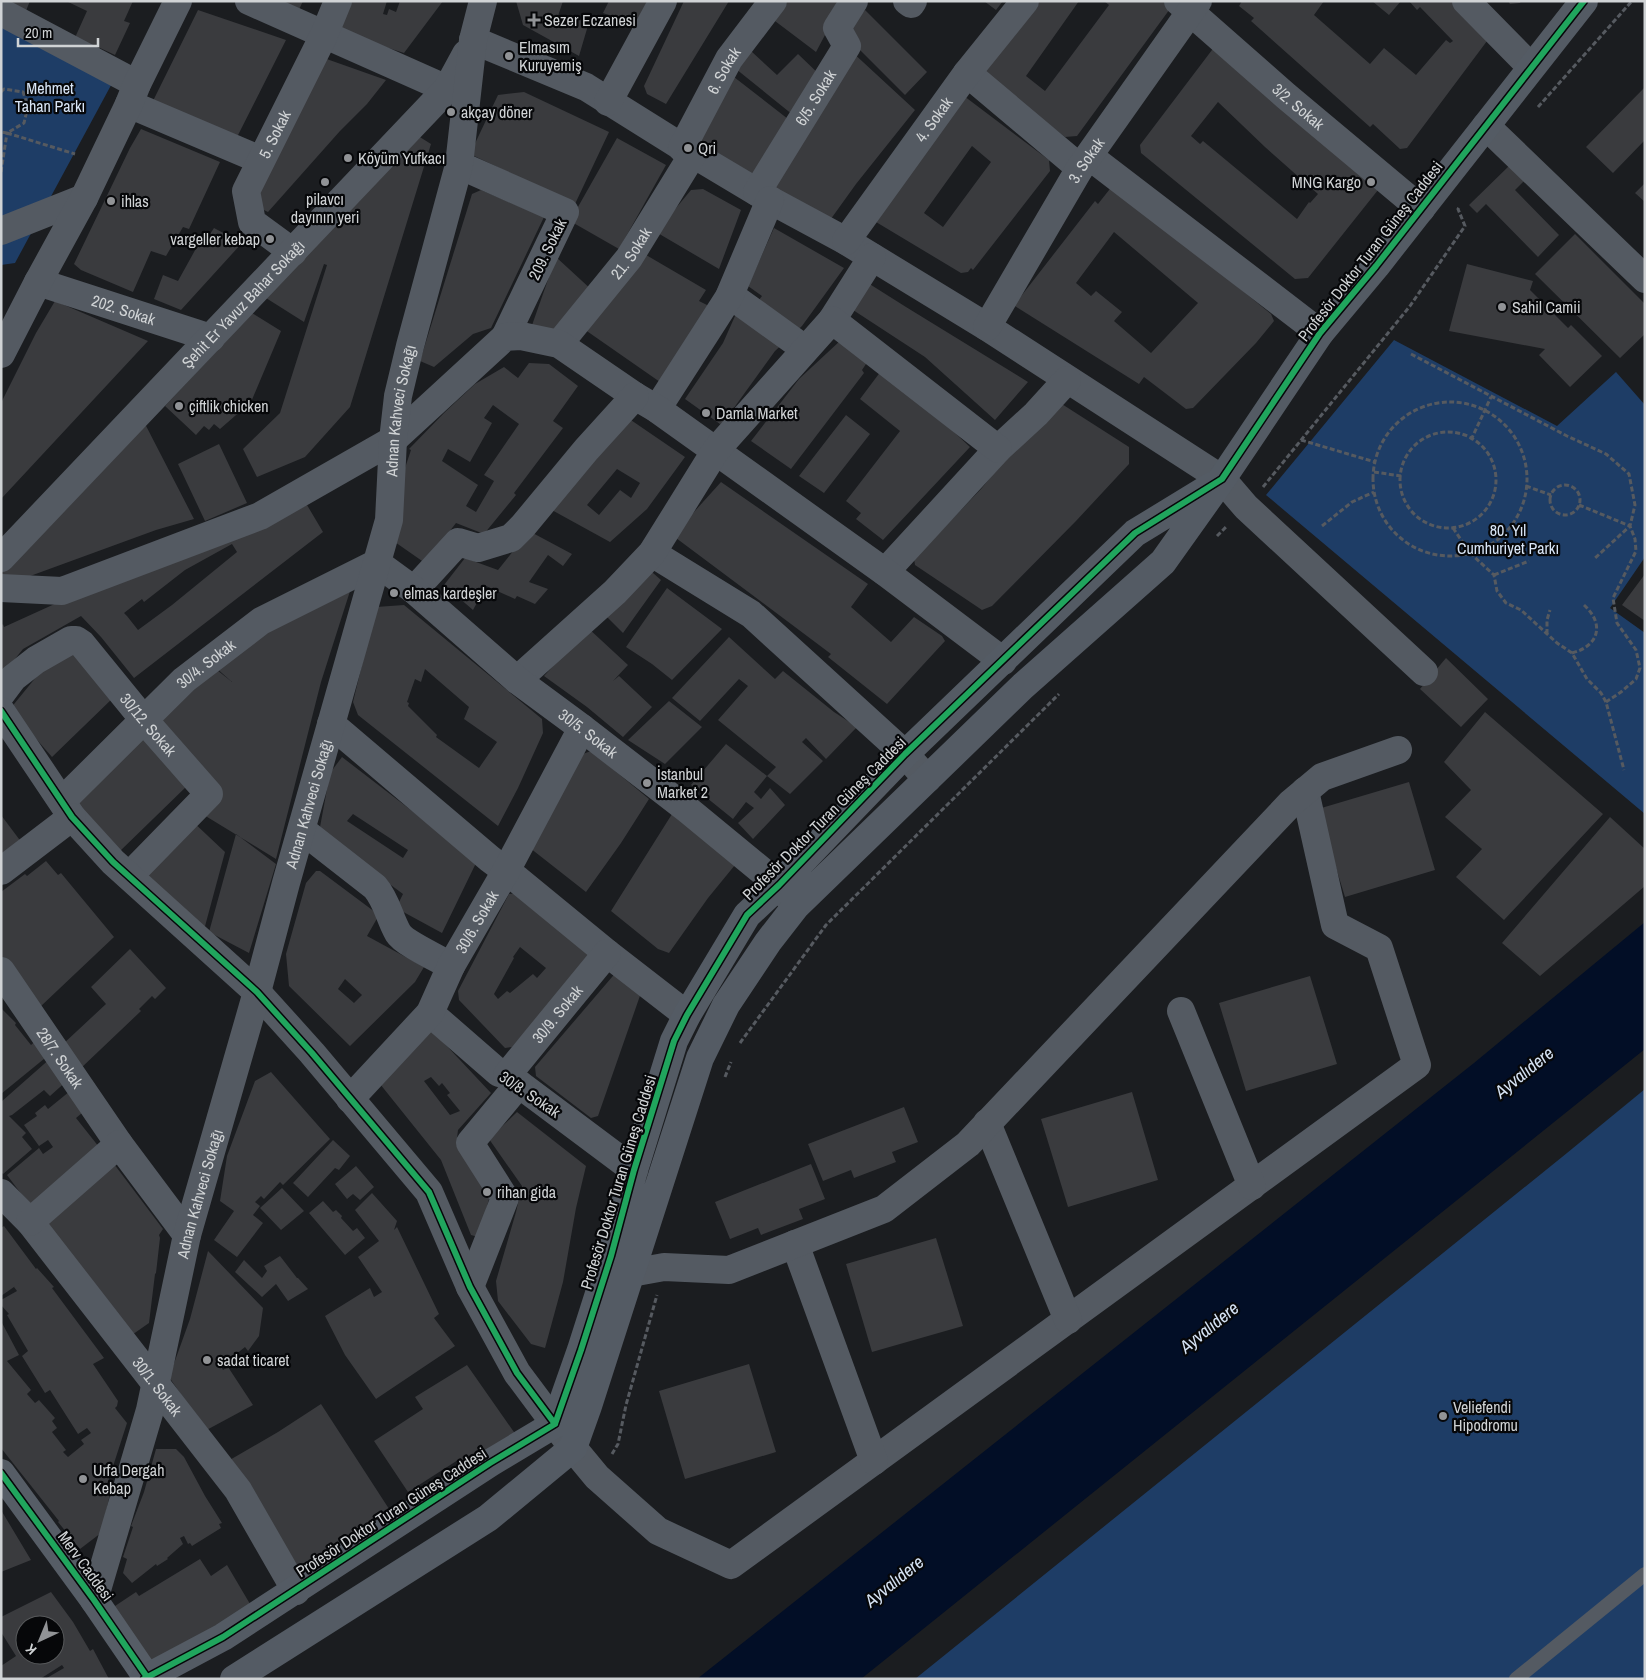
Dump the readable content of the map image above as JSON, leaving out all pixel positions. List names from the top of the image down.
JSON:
{
  "streets": {
    "main road": ["Profesör Doktor Turan Güneş Caddesi", "Merv Caddesi"],
    "street": [
      "6. Sokak",
      "6/5. Sokak",
      "3/2. Sokak",
      "4. Sokak",
      "5. Sokak",
      "3. Sokak",
      "209. Sokak",
      "21. Sokak",
      "Şehit Er Yavuz Bahar Sokağı",
      "202. Sokak",
      "Adnan Kahveci Sokağı",
      "30/4. Sokak",
      "30/12. Sokak",
      "30/5. Sokak",
      "30/6. Sokak",
      "30/9. Sokak",
      "28/7. Sokak",
      "30/8. Sokak",
      "30/1. Sokak"
    ]
  },
  "crossings": [
    ["6. Sokak", "21. Sokak"],
    ["3/2. Sokak", "3. Sokak"],
    ["3/2. Sokak", "Profesör Doktor Turan Güneş Caddesi"],
    ["5. Sokak", "Şehit Er Yavuz Bahar Sokağı"],
    ["209. Sokak", "Adnan Kahveci Sokağı"],
    ["Profesör Doktor Turan Güneş Caddesi", "30/5. Sokak"],
    ["Profesör Doktor Turan Güneş Caddesi", "30/8. Sokak"],
    ["Profesör Doktor Turan Güneş Caddesi", "30/1. Sokak"],
    ["Profesör Doktor Turan Güneş Caddesi", "Merv Caddesi"],
    ["Şehit Er Yavuz Bahar Sokağı", "202. Sokak"],
    ["Şehit Er Yavuz Bahar Sokağı", "Adnan Kahveci Sokağı"],
    ["Adnan Kahveci Sokağı", "30/4. Sokak"],
    ["Adnan Kahveci Sokağı", "30/5. Sokak"],
    ["Adnan Kahveci Sokağı", "28/7. Sokak"],
    ["Adnan Kahveci Sokağı", "30/1. Sokak"],
    ["Adnan Kahveci Sokağı", "Merv Caddesi"],
    ["30/4. Sokak", "30/12. Sokak"],
    ["30/4. Sokak", "30/5. Sokak"],
    ["30/5. Sokak", "30/6. Sokak"],
    ["30/6. Sokak", "30/8. Sokak"],
    ["30/9. Sokak", "30/8. Sokak"]
  ],
  "water": ["Ayvalıdere"],
  "parks": ["Mehmet Tahan Parkı", "80. Yıl Cumhuriyet Parkı"],
  "places": {
    "health": ["Sezer Eczanesi"],
    "other": [
      "Elmasım Kuruyemiş",
      "akçay döner",
      "Qri",
      "Köyüm Yufkacı",
      "pilavcı dayının yeri",
      "MNG Kargo",
      "ihlas",
      "vargeller kebap",
      "Sahil Camii",
      "çiftlik chicken",
      "Damla Market",
      "elmas kardeşler",
      "İstanbul Market 2",
      "rihan gida",
      "sadat ticaret",
      "Veliefendi Hipodromu",
      "Urfa Dergah Kebap"
    ]
  },
  "scale_bar": "20 m",
  "north": "bottom left"
}
